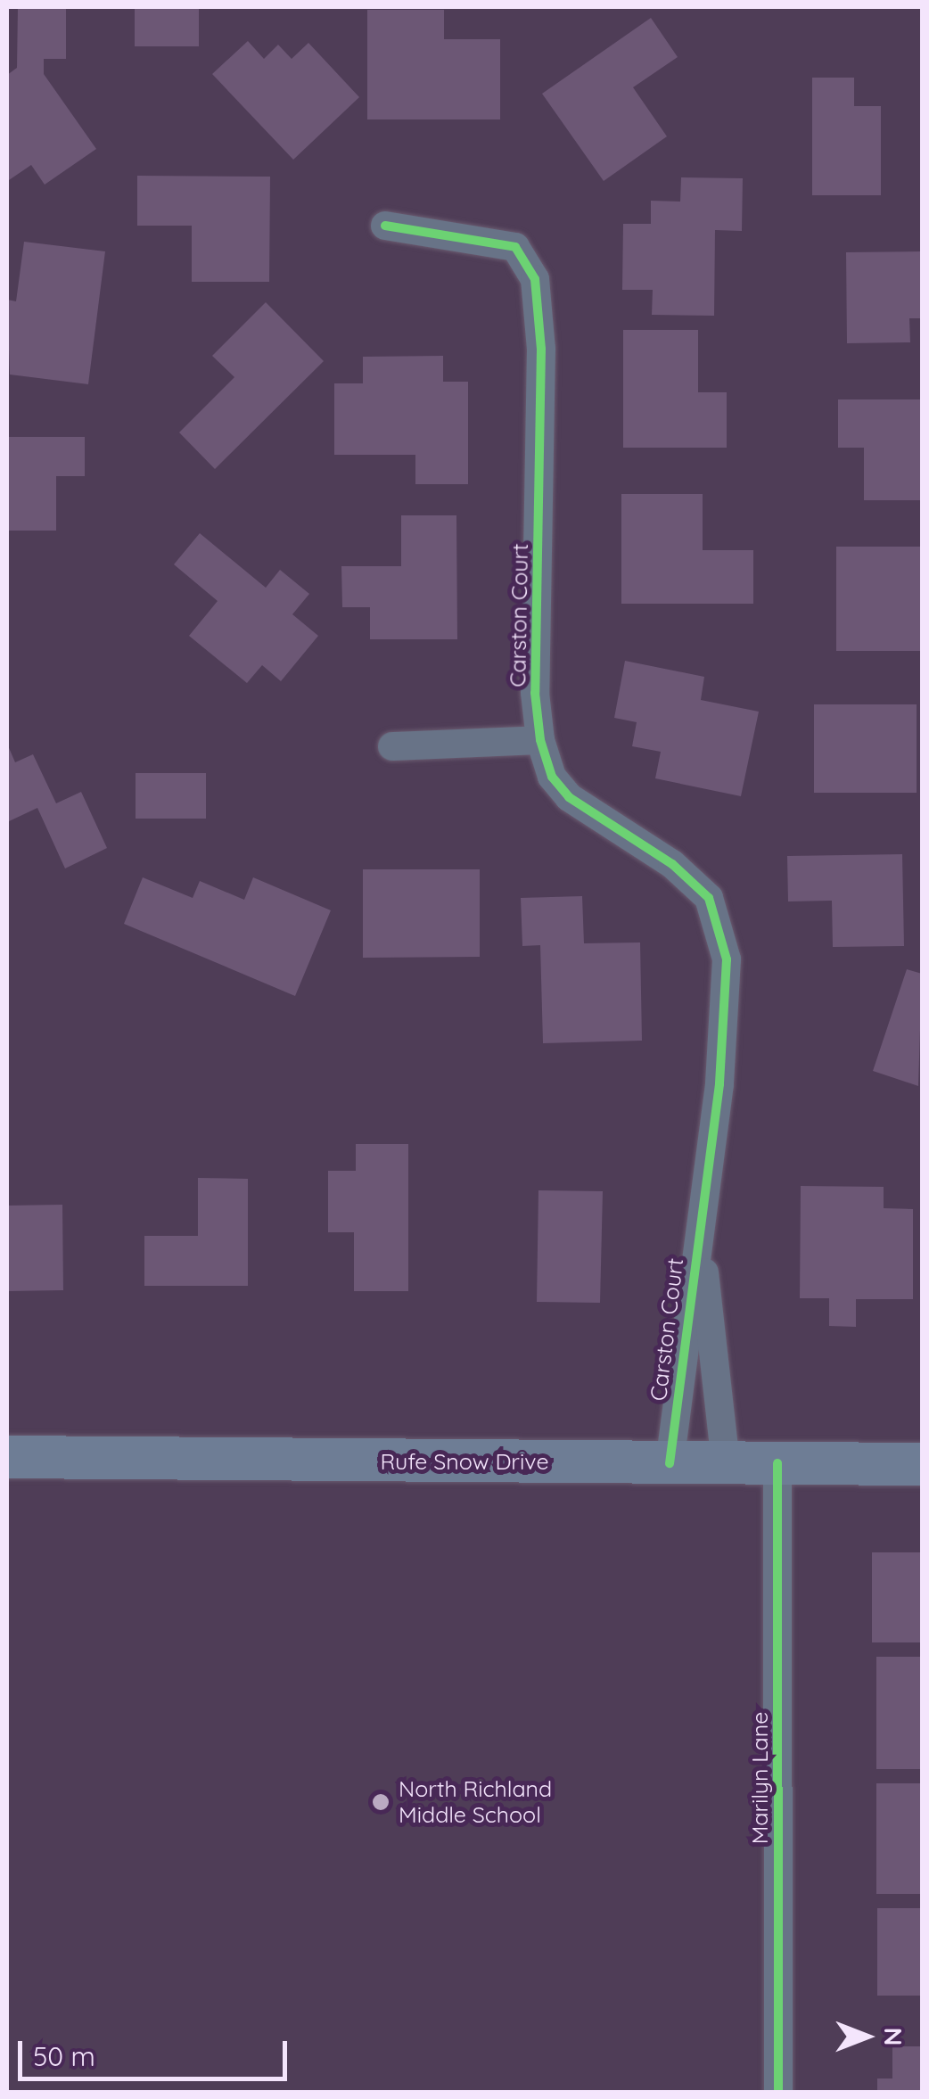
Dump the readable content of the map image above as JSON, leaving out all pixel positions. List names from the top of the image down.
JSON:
{
  "streets": {
    "main road": ["Rufe Snow Drive"],
    "street": ["Carston Court", "Marilyn Lane"]
  },
  "crossings": [
    ["Carston Court", "Rufe Snow Drive"],
    ["Rufe Snow Drive", "Marilyn Lane"]
  ],
  "places": ["North Richland Middle School"],
  "scale_bar": "50 m",
  "north": "right"
}
